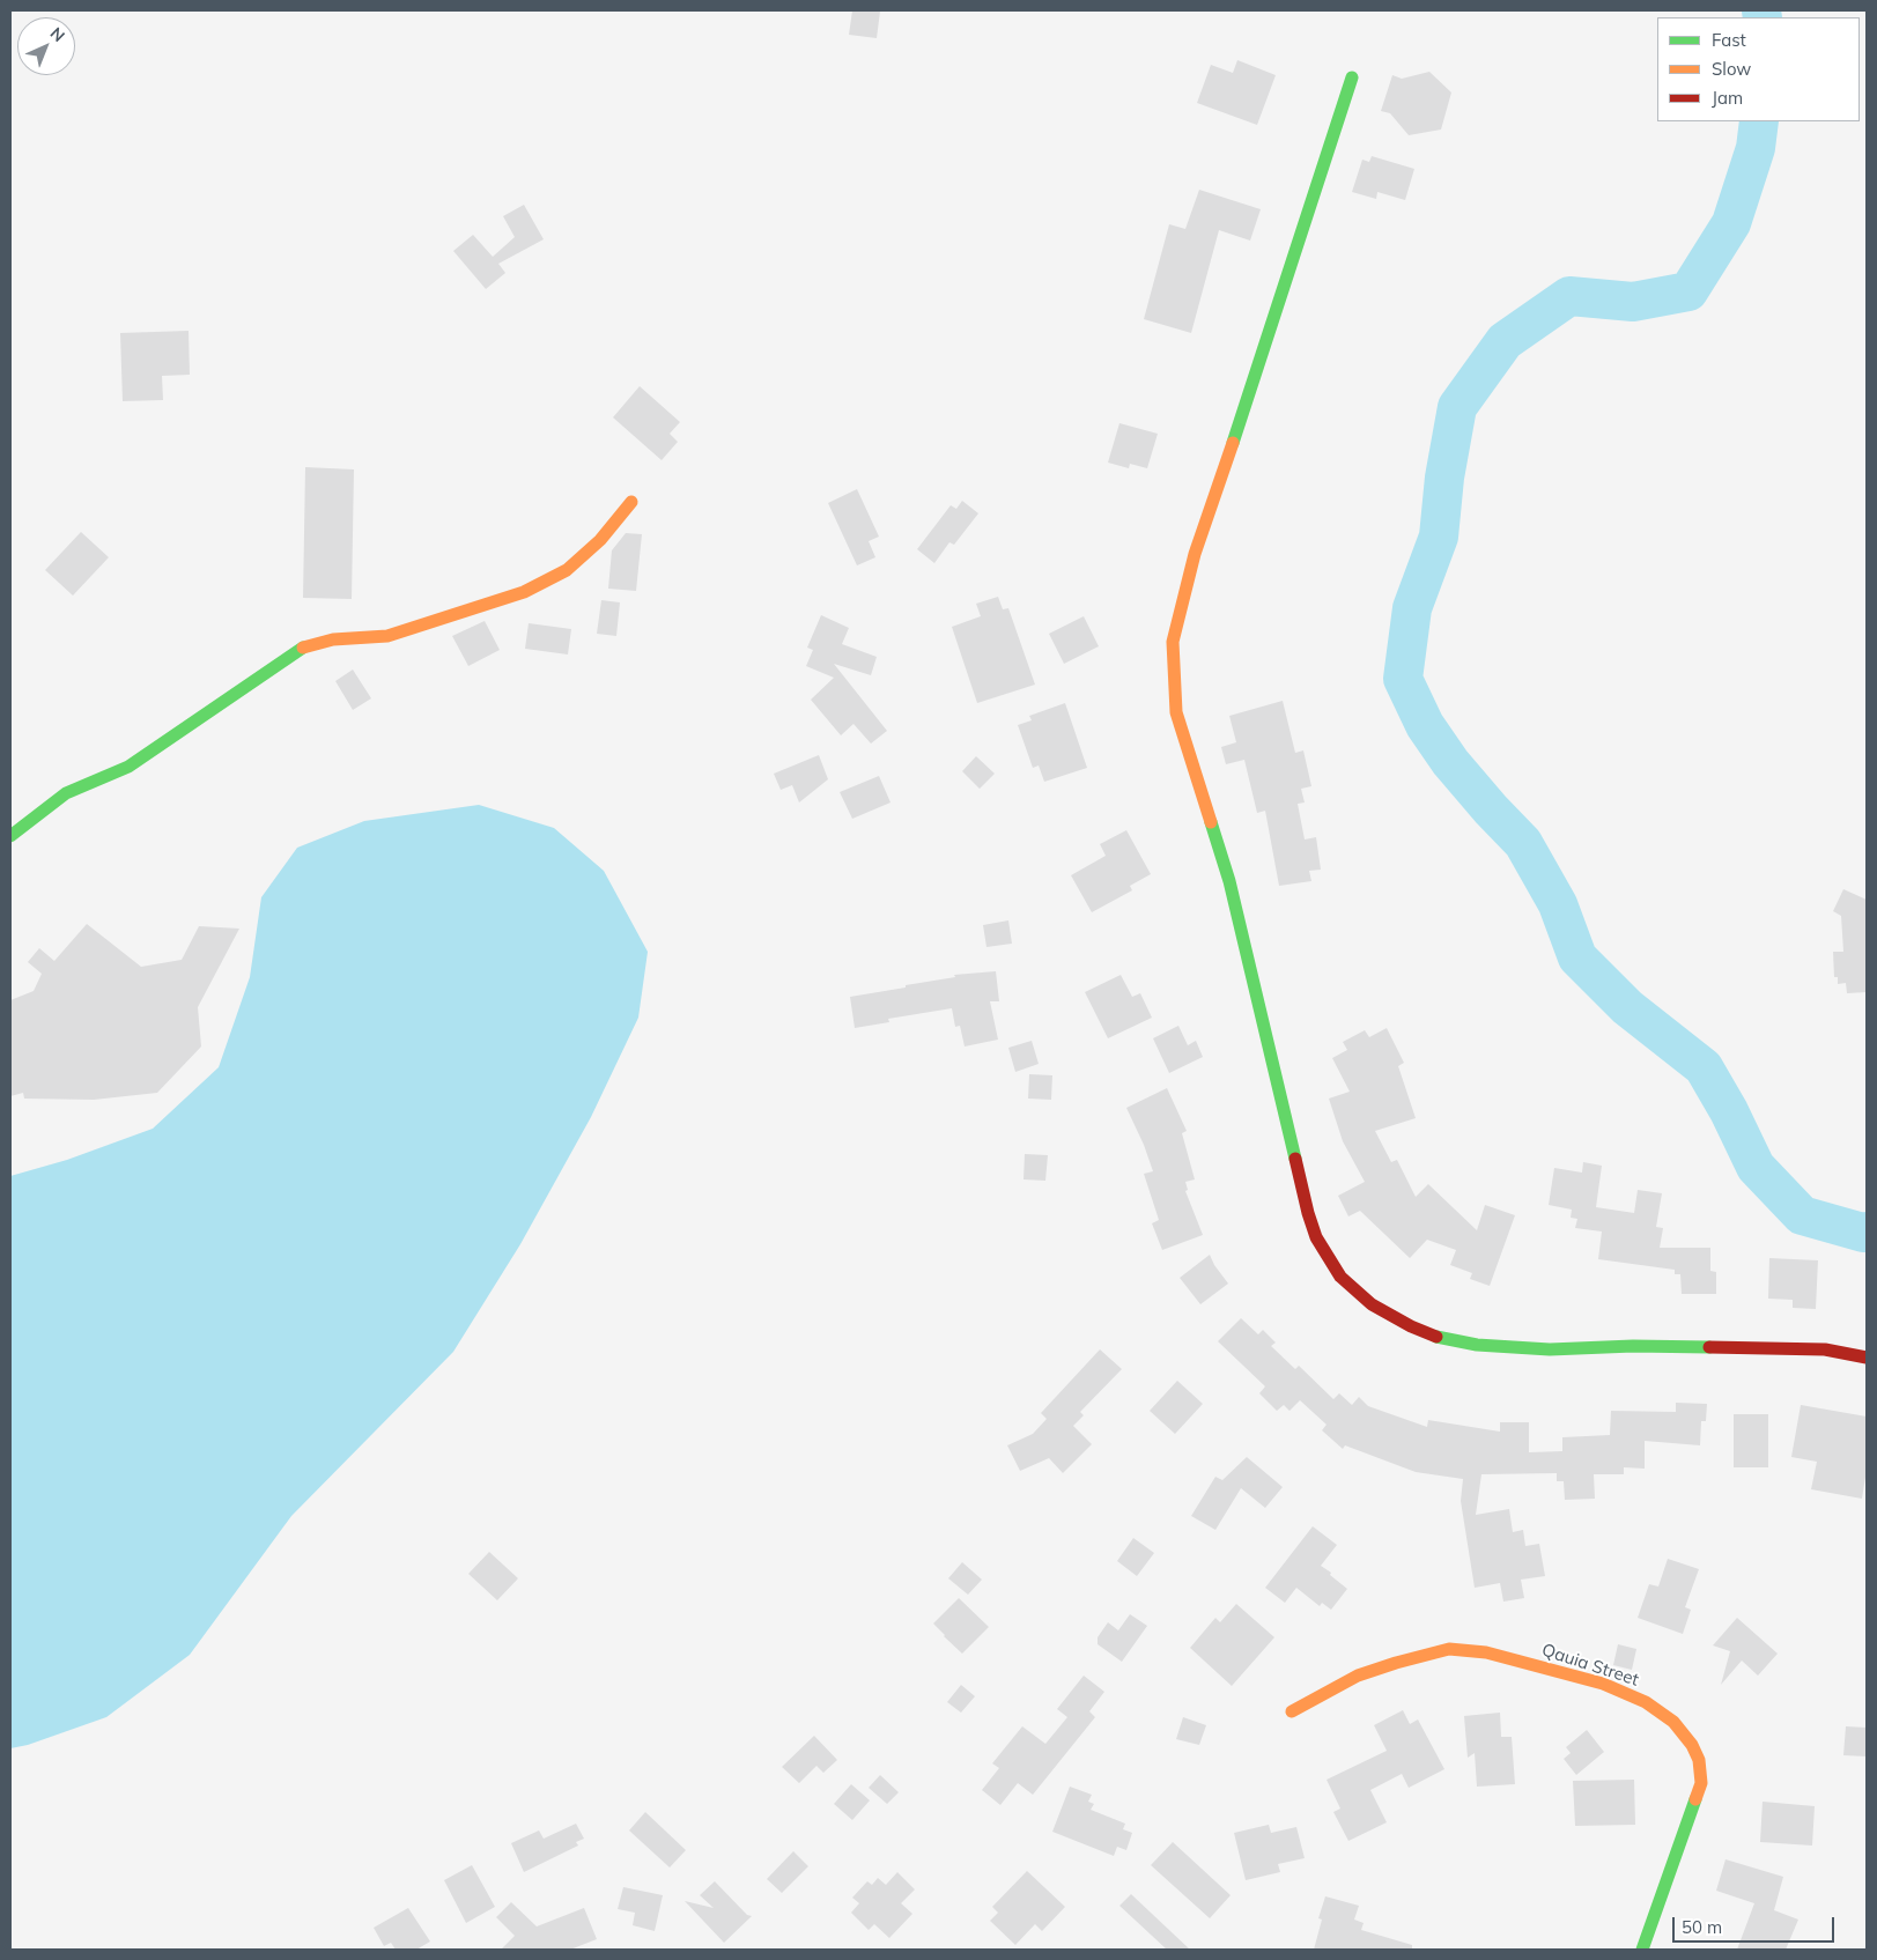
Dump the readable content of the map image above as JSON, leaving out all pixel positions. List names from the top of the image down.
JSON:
{
  "streets": {
    "street": ["Qauia Street"]
  },
  "legend": ["Fast", "Slow", "Jam"],
  "scale_bar": "50 m",
  "north": "top right"
}
